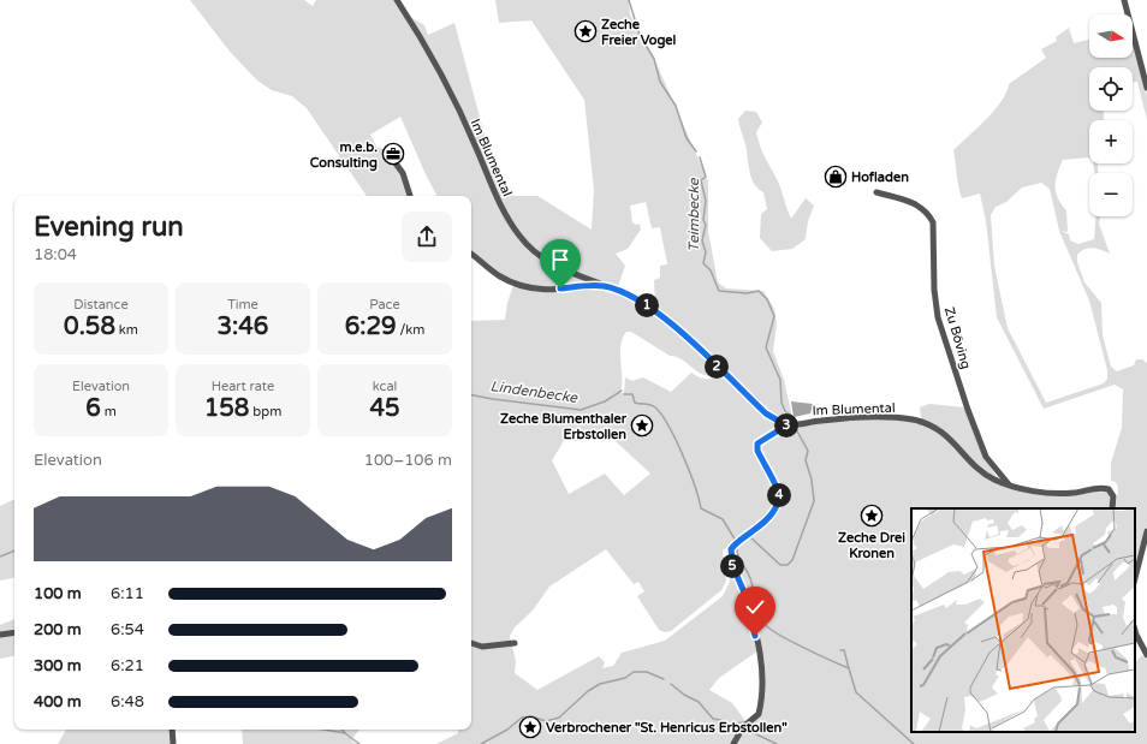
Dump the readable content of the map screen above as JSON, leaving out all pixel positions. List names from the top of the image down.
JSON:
{
  "streets": {
    "street": ["Im Blumental", "Zu Böving"]
  },
  "crossings": [
    ["Im Blumental", "Zu Böving"]
  ],
  "water": ["Teimbecke", "Lindenbecke"],
  "places": {
    "place": [
      "Zeche Freier Vogel",
      "Zeche Blumenthaler Erbstollen",
      "Zeche Drei Kronen",
      "Verbrochener \"St. Henricus Erbstollen\""
    ],
    "office": ["m.e.b. Consulting"],
    "shop": ["Hofladen"]
  },
  "north": "right",
  "page": {
    "map_buttons": ["+", "−"],
    "heading": ["Evening run", "18:04"],
    "stats": [
      ["Distance", "0.58 km"],
      ["Time", "3:46"],
      ["Pace", "6:29 /km"],
      ["Elevation", "6 m"],
      ["Heart rate", "158 bpm"],
      ["kcal", "45"]
    ],
    "pins": [
      "1",
      "2",
      "3",
      "4",
      "5"
    ],
    "chart": ["Elevation", "100–106 m"],
    "list": [
      {
        "name": "100 m",
        "note": "6:11"
      },
      {
        "name": "200 m",
        "note": "6:54"
      },
      {
        "name": "300 m",
        "note": "6:21"
      },
      {
        "name": "400 m",
        "note": "6:48"
      }
    ]
  }
}
